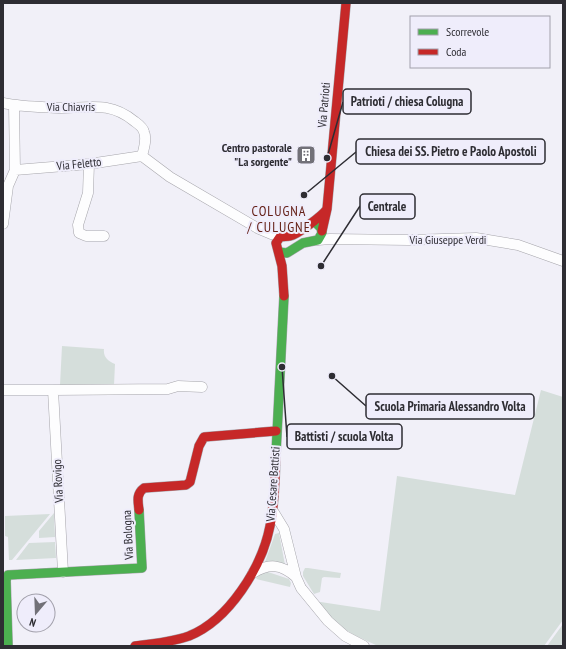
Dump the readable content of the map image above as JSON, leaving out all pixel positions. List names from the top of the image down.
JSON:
{
  "streets": {
    "street": [
      "Via Patrioti",
      "Via Chiavris",
      "Via Feletto",
      "Via Giuseppe Verdi",
      "Via Rovigo",
      "Via Cesare Battisti",
      "Via Bologna"
    ]
  },
  "crossings": [
    ["Via Patrioti", "Via Giuseppe Verdi"],
    ["Via Chiavris", "Via Feletto"],
    ["Via Chiavris", "Via Cesare Battisti"],
    ["Via Feletto", "Via Cesare Battisti"],
    ["Via Rovigo", "Via Bologna"],
    ["Via Cesare Battisti", "Via Bologna"]
  ],
  "districts": ["COLUGNA / CULUGNE"],
  "places": {
    "building": ["Centro pastorale \"La sorgente\""],
    "other": [
      "Patrioti / chiesa Colugna",
      "Chiesa dei SS. Pietro e Paolo Apostoli",
      "Centrale",
      "Battisti / scuola Volta",
      "Scuola Primaria Alessandro Volta"
    ]
  },
  "legend": ["Scorrevole", "Coda"],
  "north": "bottom"
}
